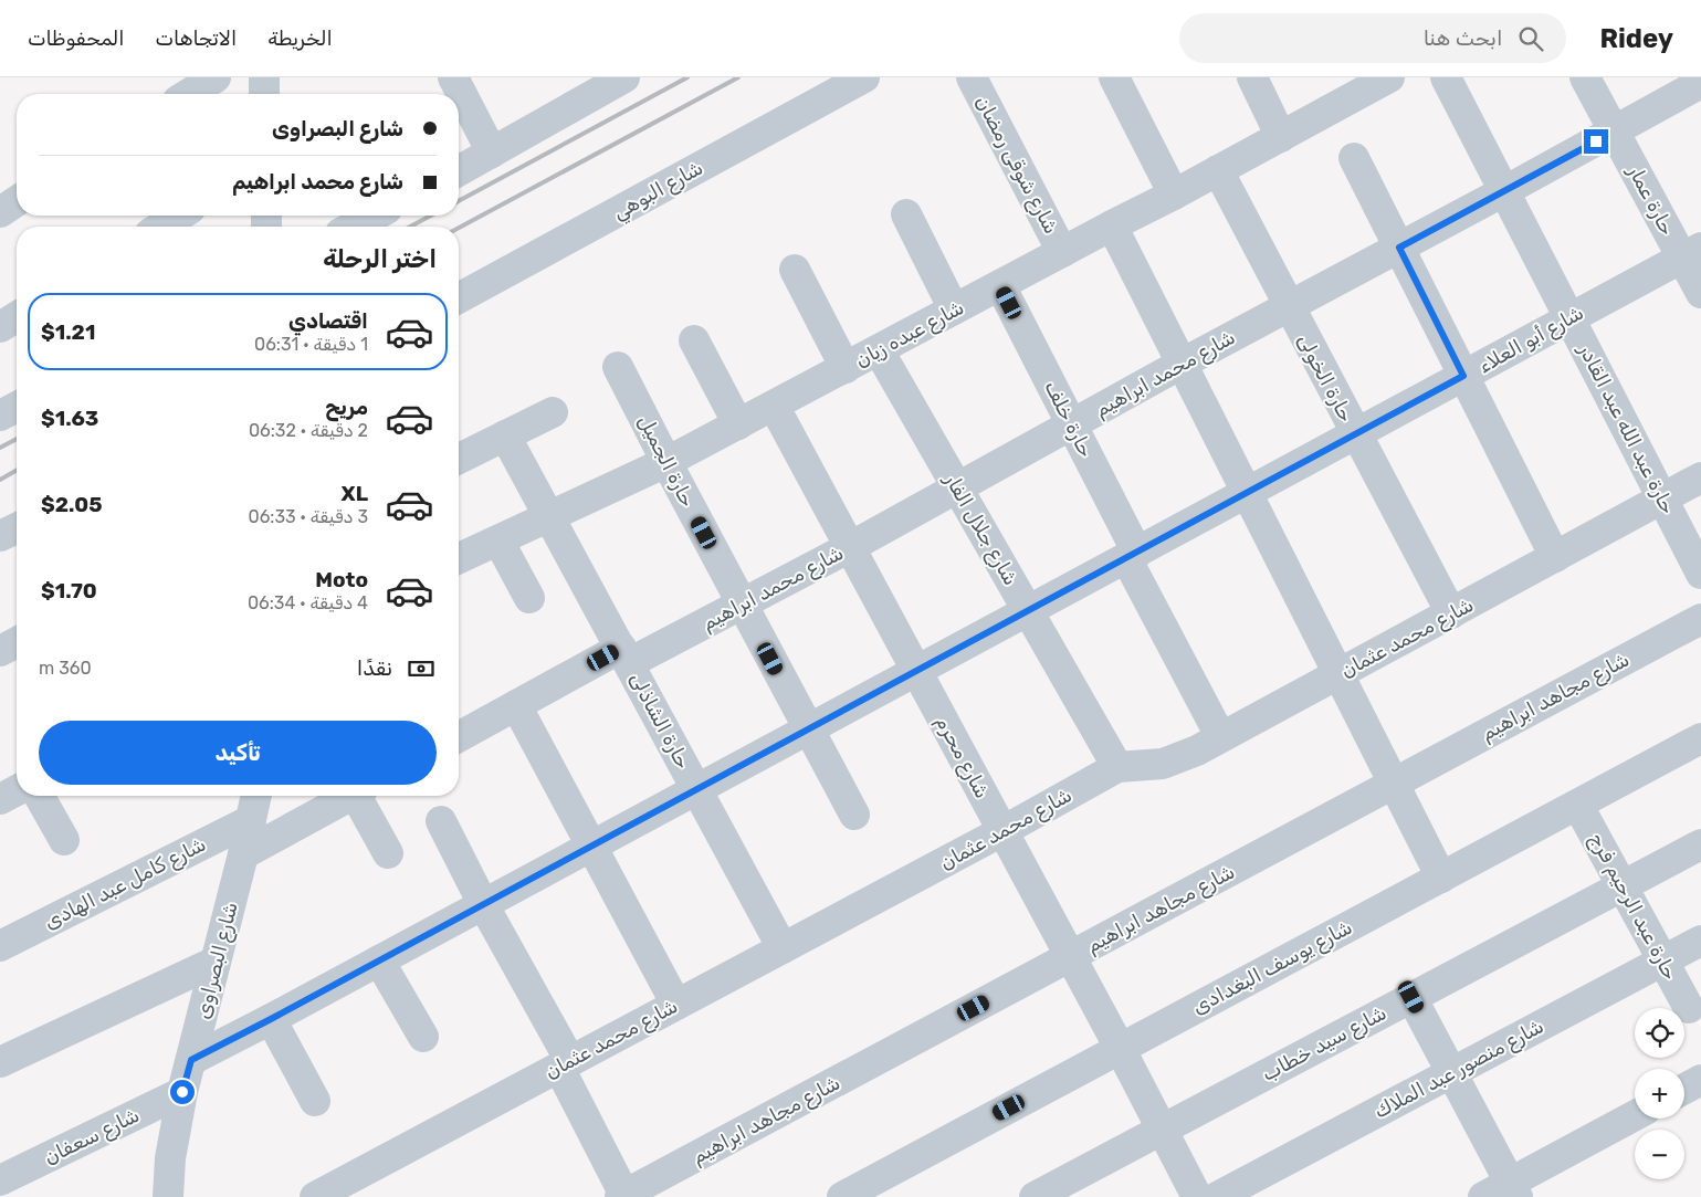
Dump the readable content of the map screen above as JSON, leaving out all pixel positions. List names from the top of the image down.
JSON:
{
  "streets": {
    "street": [
      "شارع شوقى رمضان",
      "شارع البوهي",
      "حارة عمار",
      "شارع عبده زيان",
      "شارع أبو العلاء",
      "شارع محمد ابراهيم",
      "حارة الخولى",
      "حارة خلف",
      "حارة عبد الله عبد القادر",
      "حارة الجميل",
      "شارع جلال الفار",
      "شارع محمد عثمان",
      "شارع مجاهد ابراهيم",
      "حارة الشاذلى",
      "شارع محرم",
      "شارع كامل عبد الهادى",
      "حارة عبد الرحيم فرج",
      "شارع البصراوى",
      "شارع يوسف البغدادى",
      "شارع سيد خطاب",
      "شارع منصور عبد الملاك",
      "شارع سعفان"
    ]
  },
  "crossings": [
    ["شارع شوقى رمضان", "شارع عبده زيان"],
    ["حارة عمار", "شارع أبو العلاء"],
    ["حارة عمار", "شارع محمد ابراهيم"],
    ["شارع عبده زيان", "حارة الخولى"],
    ["شارع عبده زيان", "حارة خلف"],
    ["شارع عبده زيان", "حارة الجميل"],
    ["شارع عبده زيان", "شارع جلال الفار"],
    ["شارع عبده زيان", "حارة الشاذلى"],
    ["شارع عبده زيان", "شارع محرم"],
    ["شارع أبو العلاء", "حارة الخولى"],
    ["شارع أبو العلاء", "حارة خلف"],
    ["شارع أبو العلاء", "حارة عبد الله عبد القادر"],
    ["شارع أبو العلاء", "حارة الجميل"],
    ["شارع أبو العلاء", "شارع جلال الفار"],
    ["شارع أبو العلاء", "حارة الشاذلى"],
    ["شارع أبو العلاء", "شارع محرم"],
    ["شارع أبو العلاء", "شارع البصراوى"],
    ["شارع محمد ابراهيم", "حارة الخولى"],
    ["شارع محمد ابراهيم", "حارة خلف"],
    ["شارع محمد ابراهيم", "حارة عبد الله عبد القادر"],
    ["شارع محمد ابراهيم", "حارة الجميل"],
    ["شارع محمد ابراهيم", "شارع جلال الفار"],
    ["شارع محمد ابراهيم", "حارة الشاذلى"],
    ["شارع محمد ابراهيم", "شارع محرم"],
    ["حارة الخولى", "شارع محمد عثمان"],
    ["حارة خلف", "شارع محمد عثمان"],
    ["حارة عبد الله عبد القادر", "شارع محمد عثمان"],
    ["شارع جلال الفار", "شارع محمد عثمان"],
    ["شارع محمد عثمان", "حارة الشاذلى"],
    ["شارع محمد عثمان", "شارع محرم"],
    ["شارع مجاهد ابراهيم", "شارع محرم"],
    ["شارع محرم", "شارع يوسف البغدادى"],
    ["شارع محرم", "شارع سيد خطاب"],
    ["شارع كامل عبد الهادى", "شارع البصراوى"],
    ["حارة عبد الرحيم فرج", "شارع يوسف البغدادى"],
    ["حارة عبد الرحيم فرج", "شارع سيد خطاب"],
    ["حارة عبد الرحيم فرج", "شارع منصور عبد الملاك"],
    ["شارع البصراوى", "شارع سعفان"]
  ],
  "page": {
    "header": "Ridey",
    "search": "ابحث هنا",
    "nav": ["الخريطة", "الاتجاهات", "المحفوظات"],
    "banner": ["شارع البصراوى", "شارع محمد ابراهيم"],
    "heading": "اختر الرحلة",
    "list": [
      {
        "name": "اقتصادي",
        "note": "1 دقيقة · 06:31",
        "value": "$1.21"
      },
      {
        "name": "مريح",
        "note": "2 دقيقة · 06:32",
        "value": "$1.63"
      },
      {
        "name": "XL",
        "note": "3 دقيقة · 06:33",
        "value": "$2.05"
      },
      {
        "name": "Moto",
        "note": "4 دقيقة · 06:34",
        "value": "$1.70"
      }
    ],
    "pay": ["نقدًا", "360 m"],
    "buttons": "تأكيد",
    "map_buttons": ["+", "−"]
  }
}
